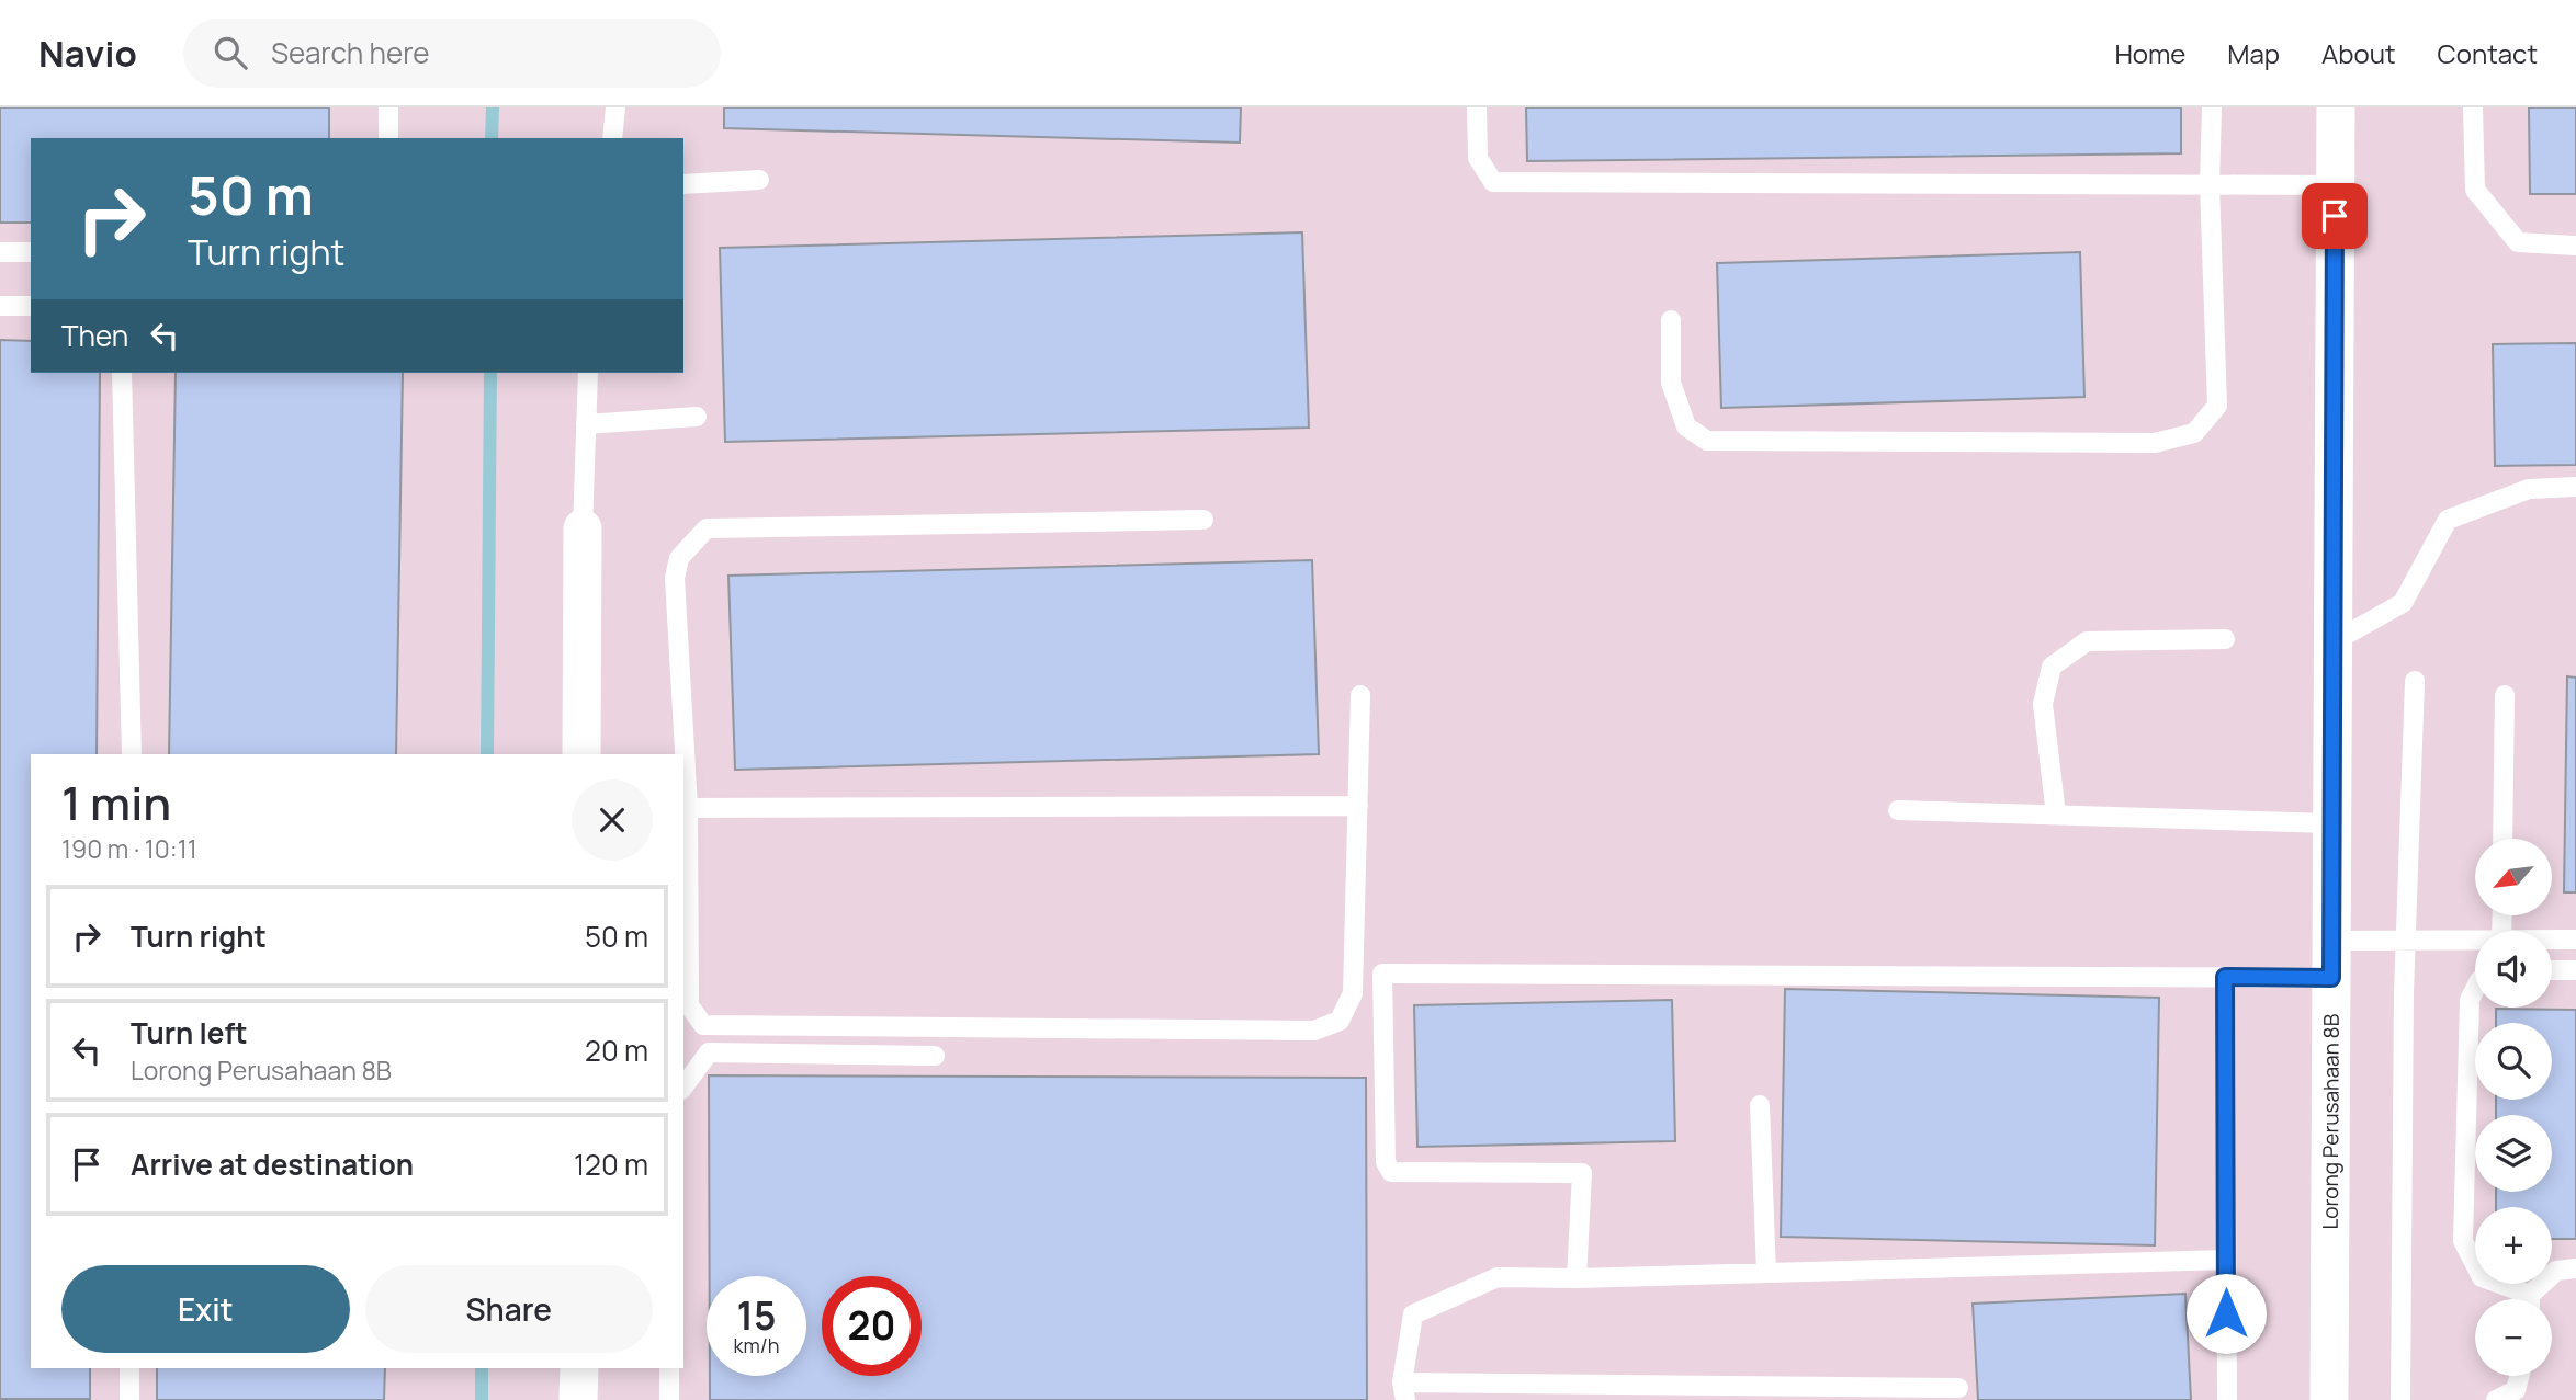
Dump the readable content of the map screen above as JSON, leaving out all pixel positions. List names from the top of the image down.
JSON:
{
  "streets": {
    "street": ["Lorong Perusahaan 8B"]
  },
  "north": "bottom left",
  "page": {
    "header": "Navio",
    "search": "Search here",
    "nav": [
      "Home",
      "Map",
      "About",
      "Contact"
    ],
    "turn": ["50 m", "Turn right"],
    "then": "Then",
    "heading": ["1 min", "190 m · 10:11"],
    "map_buttons": ["+", "−"],
    "list": [
      {
        "name": "Turn right",
        "value": "50 m"
      },
      {
        "name": "Turn left",
        "note": "Lorong Perusahaan 8B",
        "value": "20 m"
      },
      {
        "name": "Arrive at destination",
        "value": "120 m"
      }
    ],
    "buttons": ["Exit", "Share"],
    "speed": "15 km/h",
    "limit": "20"
  }
}
